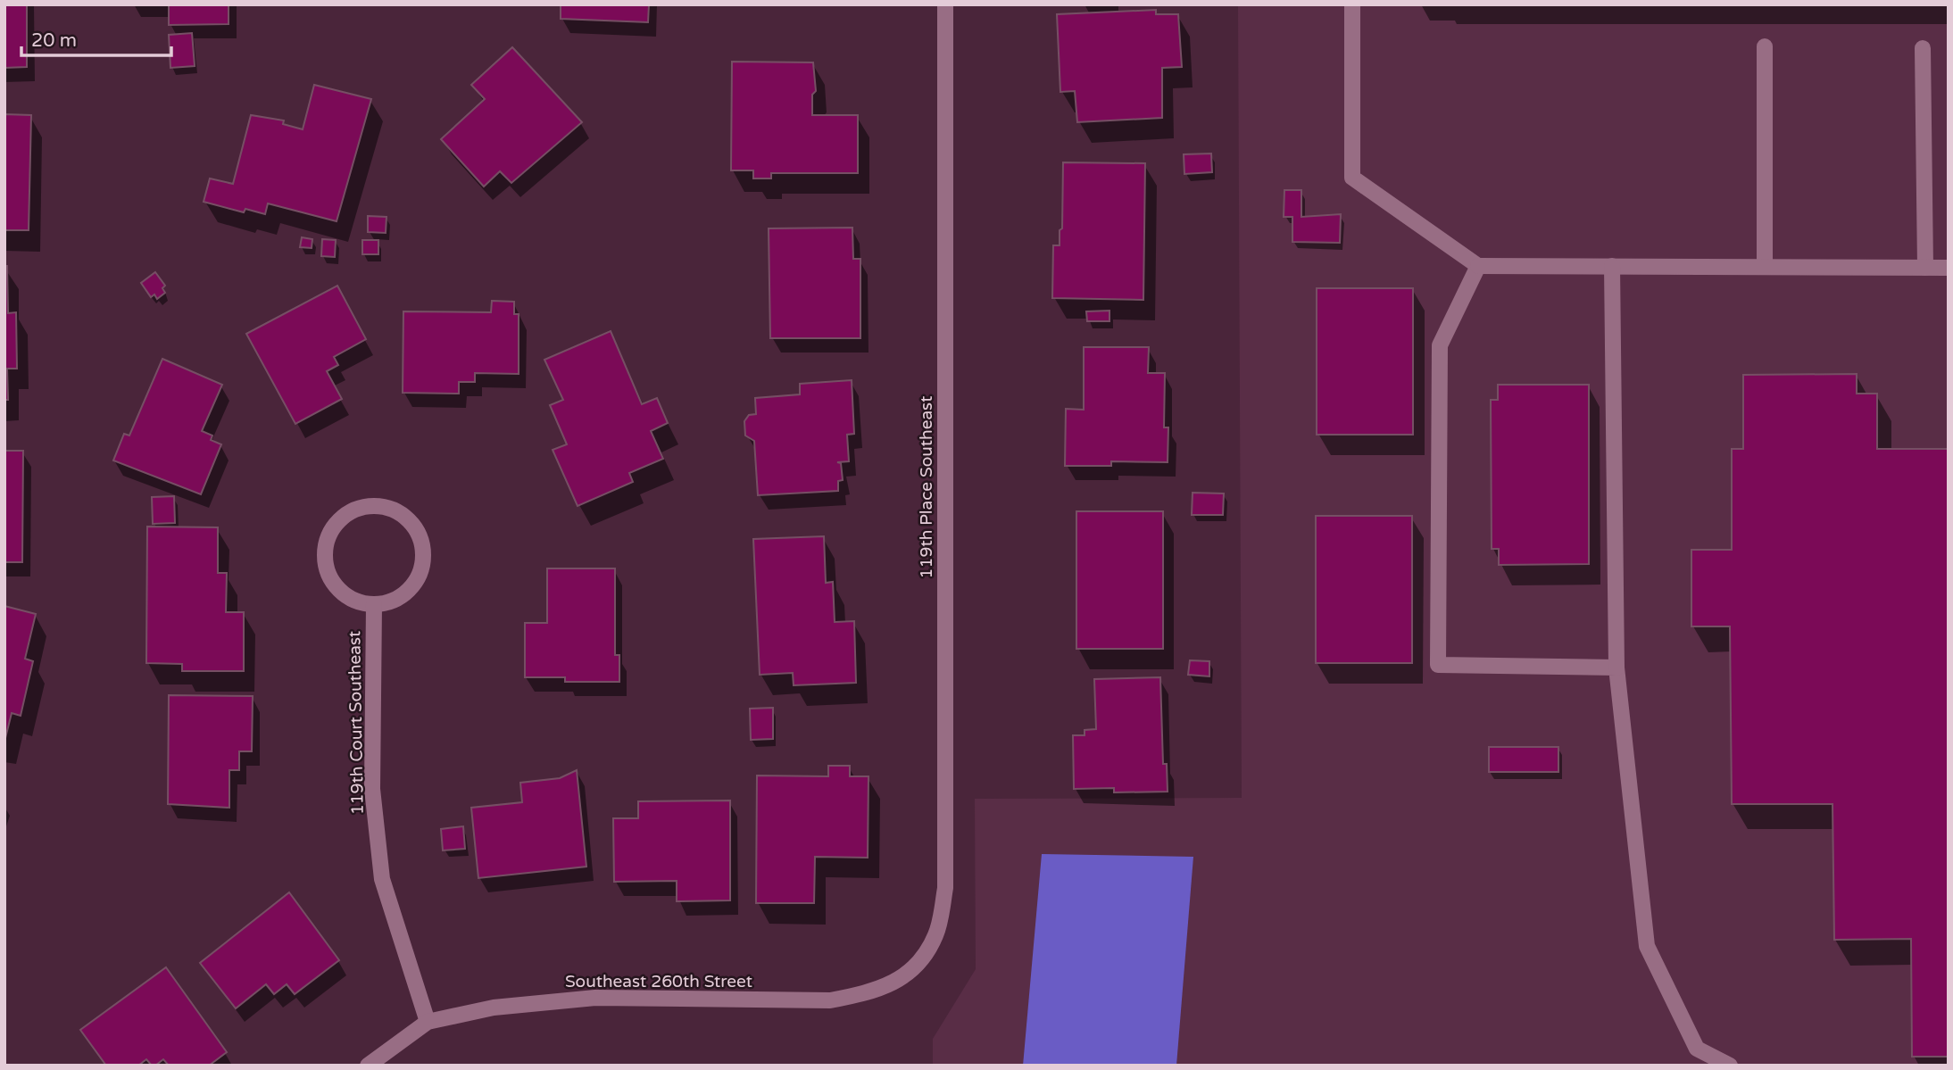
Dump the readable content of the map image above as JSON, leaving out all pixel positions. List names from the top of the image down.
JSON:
{
  "streets": {
    "street": ["119th Place Southeast", "119th Court Southeast", "Southeast 260th Street"]
  },
  "crossings": [
    ["119th Place Southeast", "Southeast 260th Street"],
    ["119th Court Southeast", "Southeast 260th Street"]
  ],
  "scale_bar": "20 m"
}
